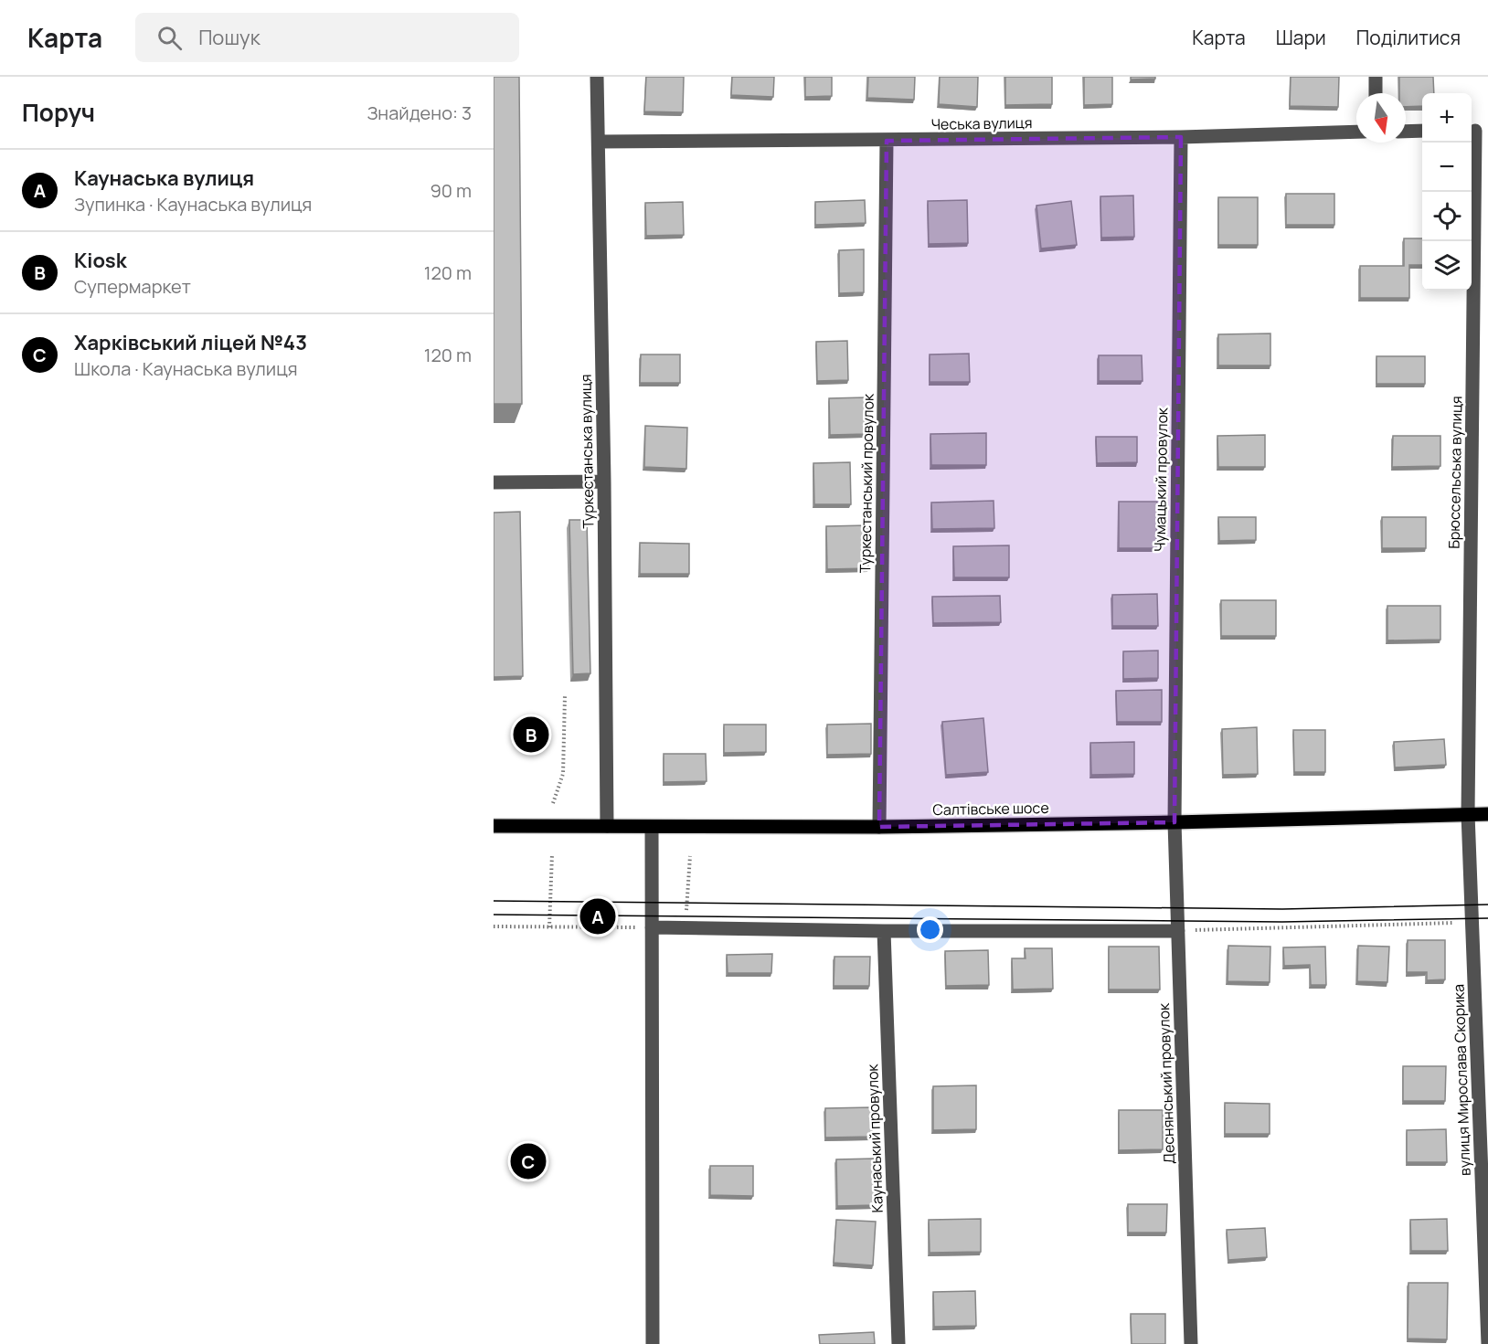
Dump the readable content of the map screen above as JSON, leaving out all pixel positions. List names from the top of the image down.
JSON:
{
  "streets": {
    "main road": ["Салтівське шосе"],
    "street": [
      "Чеська вулиця",
      "Туркестанська вулиця",
      "Брюссельська вулиця",
      "Чумацький провулок",
      "Туркестанський провулок",
      "вулиця Мирослава Скорика",
      "Деснянський провулок",
      "Каунаський провулок"
    ]
  },
  "crossings": [
    ["Чеська вулиця", "Туркестанська вулиця"],
    ["Чеська вулиця", "Чумацький провулок"],
    ["Чеська вулиця", "Туркестанський провулок"],
    ["Туркестанська вулиця", "Салтівське шосе"],
    ["Брюссельська вулиця", "Салтівське шосе"],
    ["Брюссельська вулиця", "вулиця Мирослава Скорика"],
    ["Чумацький провулок", "Салтівське шосе"],
    ["Чумацький провулок", "Деснянський провулок"],
    ["Туркестанський провулок", "Салтівське шосе"],
    ["Салтівське шосе", "вулиця Мирослава Скорика"],
    ["Салтівське шосе", "Деснянський провулок"]
  ],
  "north": "bottom",
  "page": {
    "header": "Карта",
    "search": "Пошук",
    "nav": ["Карта", "Шари", "Поділитися"],
    "heading": ["Поруч", "Знайдено: 3"],
    "map_buttons": ["+", "−"],
    "list": [
      {
        "mark": "A",
        "name": "Каунаська вулиця",
        "note": "Зупинка · Каунаська вулиця",
        "value": "90 m"
      },
      {
        "mark": "B",
        "name": "Kiosk",
        "note": "Супермаркет",
        "value": "120 m"
      },
      {
        "mark": "C",
        "name": "Харківський ліцей №43",
        "note": "Школа · Каунаська вулиця",
        "value": "120 m"
      }
    ],
    "pins": ["B", "A", "C"]
  }
}
